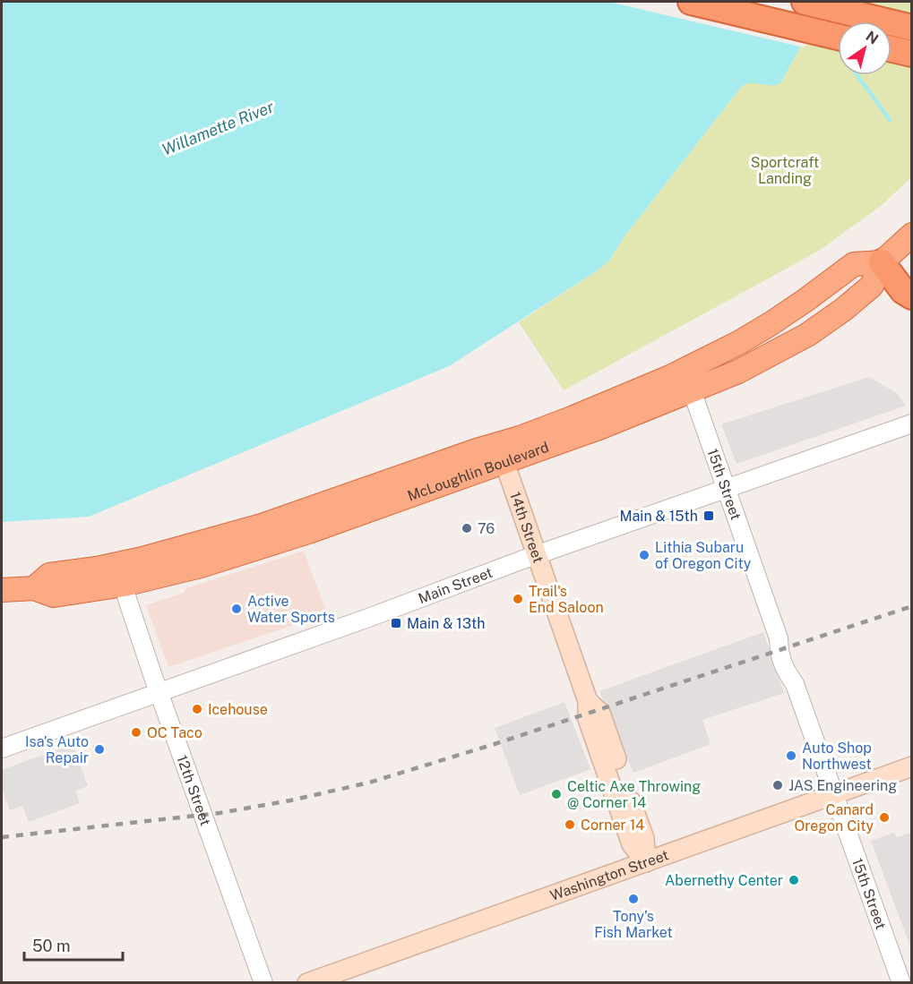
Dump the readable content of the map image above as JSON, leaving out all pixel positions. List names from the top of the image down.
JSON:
{
  "streets": {
    "highway": ["McLoughlin Boulevard"],
    "main road": ["14th Street", "Washington Street"],
    "street": ["15th Street", "Main Street", "12th Street"]
  },
  "crossings": [
    ["McLoughlin Boulevard", "15th Street"],
    ["McLoughlin Boulevard", "14th Street"],
    ["McLoughlin Boulevard", "12th Street"],
    ["15th Street", "Main Street"],
    ["15th Street", "Washington Street"],
    ["14th Street", "Main Street"],
    ["14th Street", "Washington Street"],
    ["Main Street", "12th Street"]
  ],
  "water": ["Willamette River"],
  "parks": ["Sportcraft Landing"],
  "places": {
    "transit": ["Main & 15th", "Main & 13th"],
    "other": [
      "76",
      "Lithia Subaru of Oregon City",
      "Trail's End Saloon",
      "Active Water Sports",
      "Icehouse",
      "OC Taco",
      "Isa's Auto Repair",
      "Auto Shop Northwest",
      "JAS Engineering",
      "Celtic Axe Throwing @ Corner 14",
      "Canard Oregon City",
      "Corner 14",
      "Abernethy Center",
      "Tony’s Fish Market"
    ]
  },
  "scale_bar": "50 m",
  "north": "top right"
}
